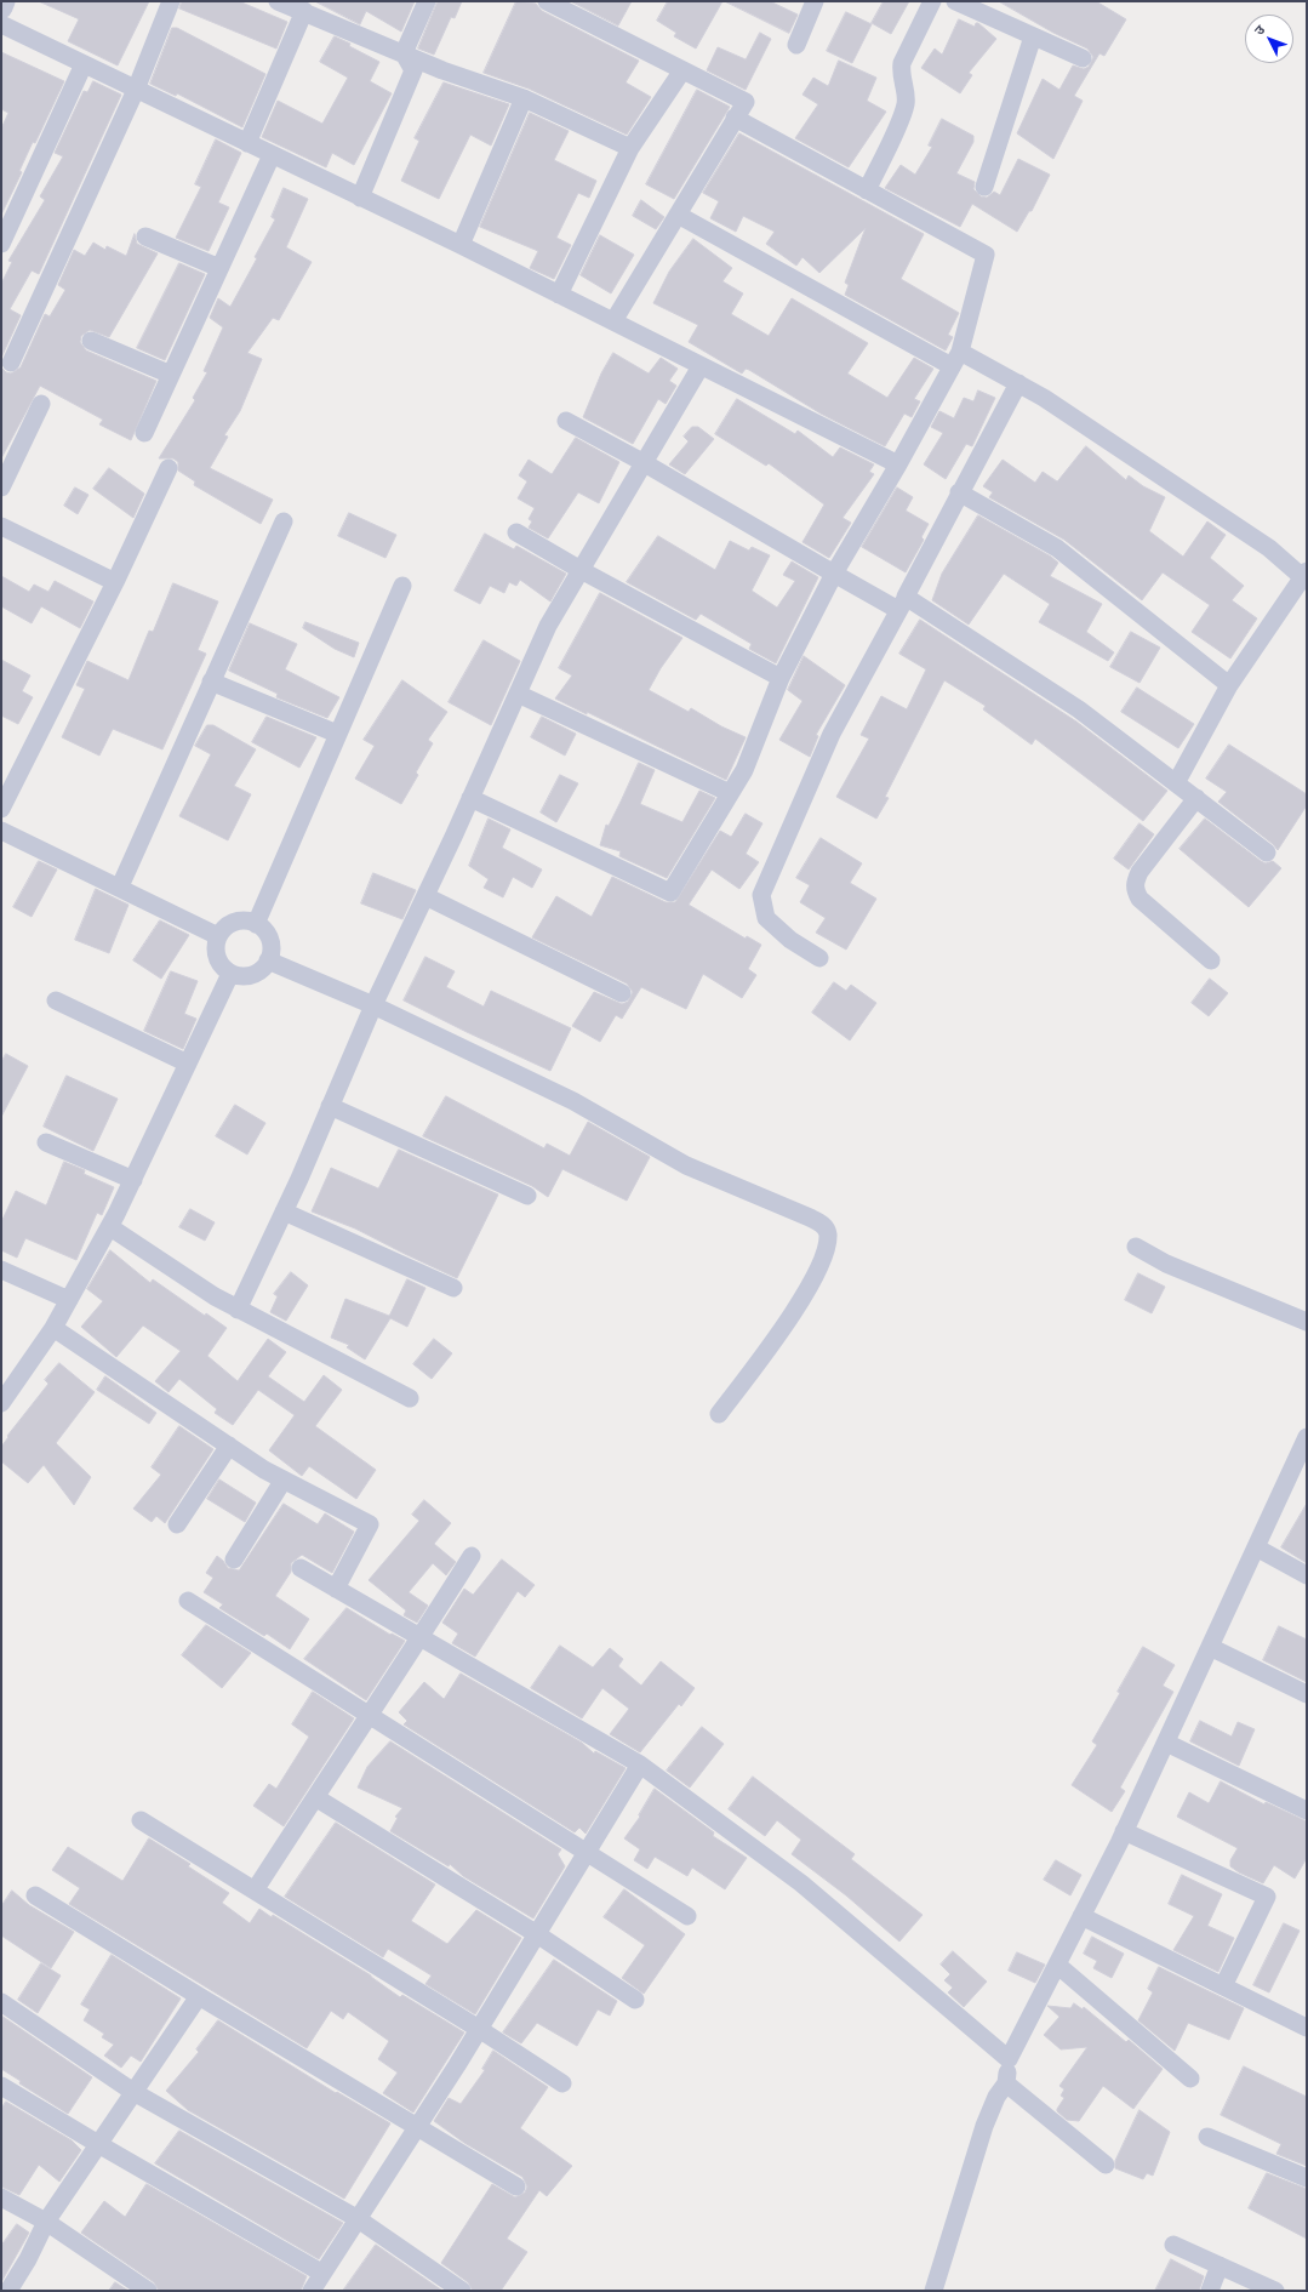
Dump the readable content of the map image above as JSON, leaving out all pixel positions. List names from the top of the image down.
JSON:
{
  "north": "top left"
}
